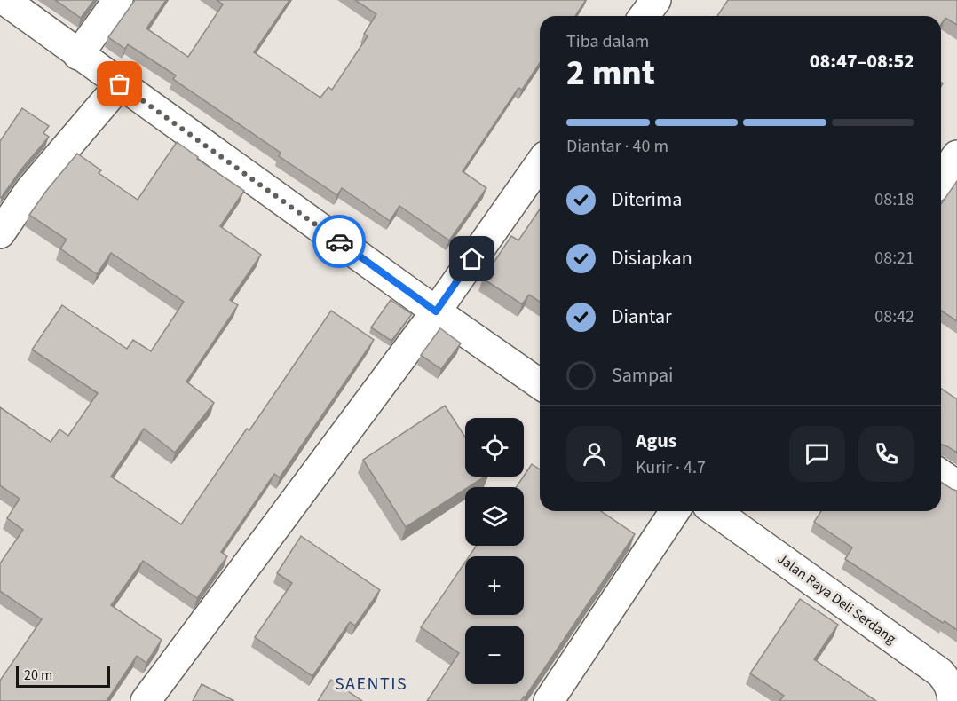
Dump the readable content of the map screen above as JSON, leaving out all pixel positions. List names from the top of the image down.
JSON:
{
  "streets": {
    "street": ["Jalan Raya Deli Serdang"]
  },
  "districts": ["SAENTIS"],
  "scale_bar": "20 m",
  "page": {
    "heading": ["2 mnt", "Tiba dalam", "08:47–08:52"],
    "panel": ["Agus", "Kurir · 4.7"],
    "bar": "Diantar · 40 m",
    "list": [
      ["Diterima", "08:18"],
      ["Disiapkan", "08:21"],
      ["Diantar", "08:42"],
      "Sampai"
    ],
    "map_buttons": ["+", "−"],
    "scale": "20 m"
  }
}
